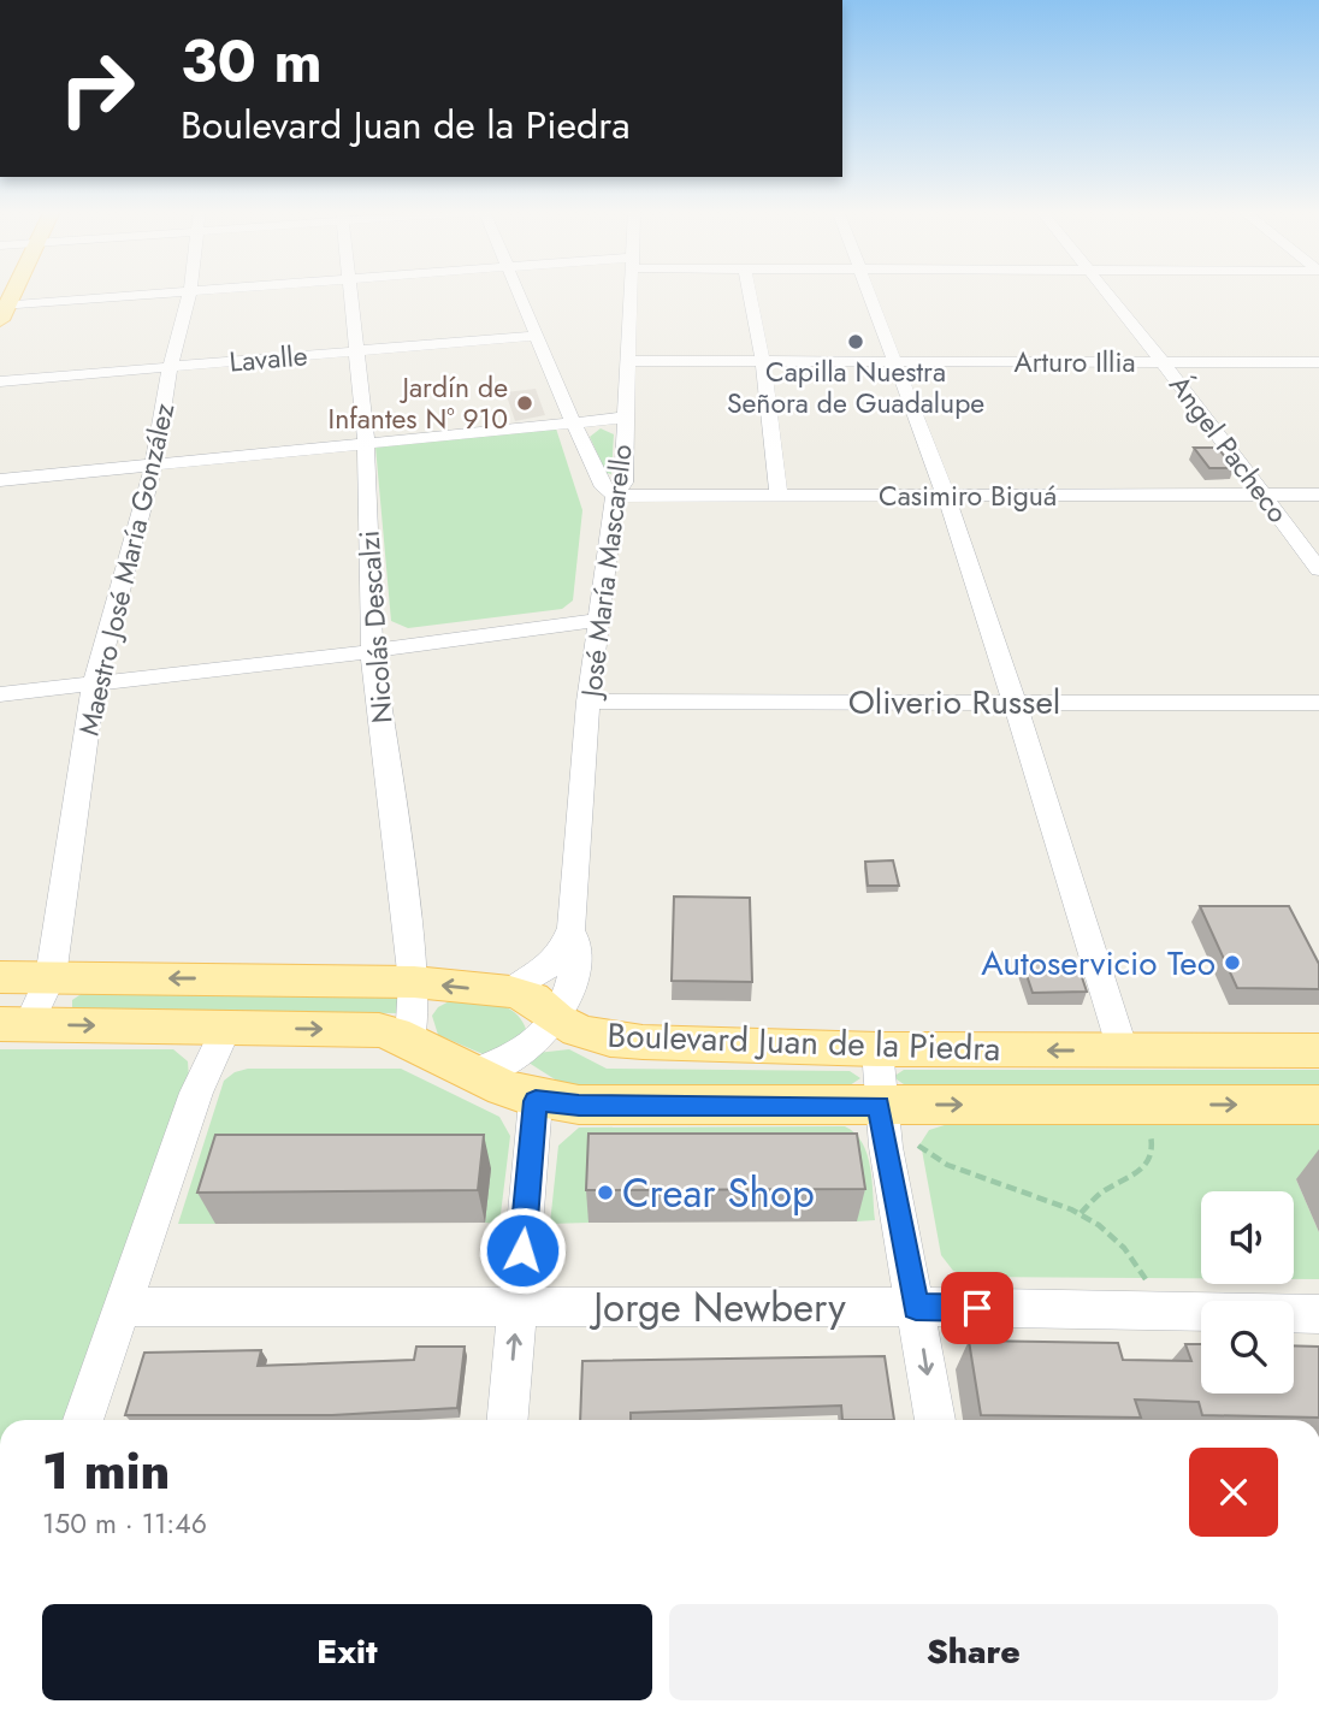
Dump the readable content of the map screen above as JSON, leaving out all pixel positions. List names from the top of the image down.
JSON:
{
  "streets": {
    "main road": ["Boulevard Juan de la Piedra"],
    "street": [
      "Lavalle",
      "Arturo Illia",
      "Ángel Pacheco",
      "Casimiro Biguá",
      "Maestro José María González",
      "José María Mascarello",
      "Nicolás Descalzi",
      "Oliverio Russel",
      "Jorge Newbery"
    ]
  },
  "crossings": [
    ["Lavalle", "Maestro José María González"],
    ["Lavalle", "Nicolás Descalzi"],
    ["Arturo Illia", "Ángel Pacheco"],
    ["Arturo Illia", "José María Mascarello"],
    ["Ángel Pacheco", "Casimiro Biguá"],
    ["Casimiro Biguá", "José María Mascarello"],
    ["Maestro José María González", "Boulevard Juan de la Piedra"],
    ["José María Mascarello", "Oliverio Russel"],
    ["José María Mascarello", "Boulevard Juan de la Piedra"],
    ["Nicolás Descalzi", "Boulevard Juan de la Piedra"]
  ],
  "places": [
    "Capilla Nuestra Señora de Guadalupe",
    "Jardín de Infantes N° 910",
    "Autoservicio Teo",
    "Crear Shop"
  ],
  "page": {
    "turn": ["30 m", "Boulevard Juan de la Piedra"],
    "heading": ["1 min", "150 m · 11:46"],
    "buttons": ["Exit", "Share"]
  }
}
